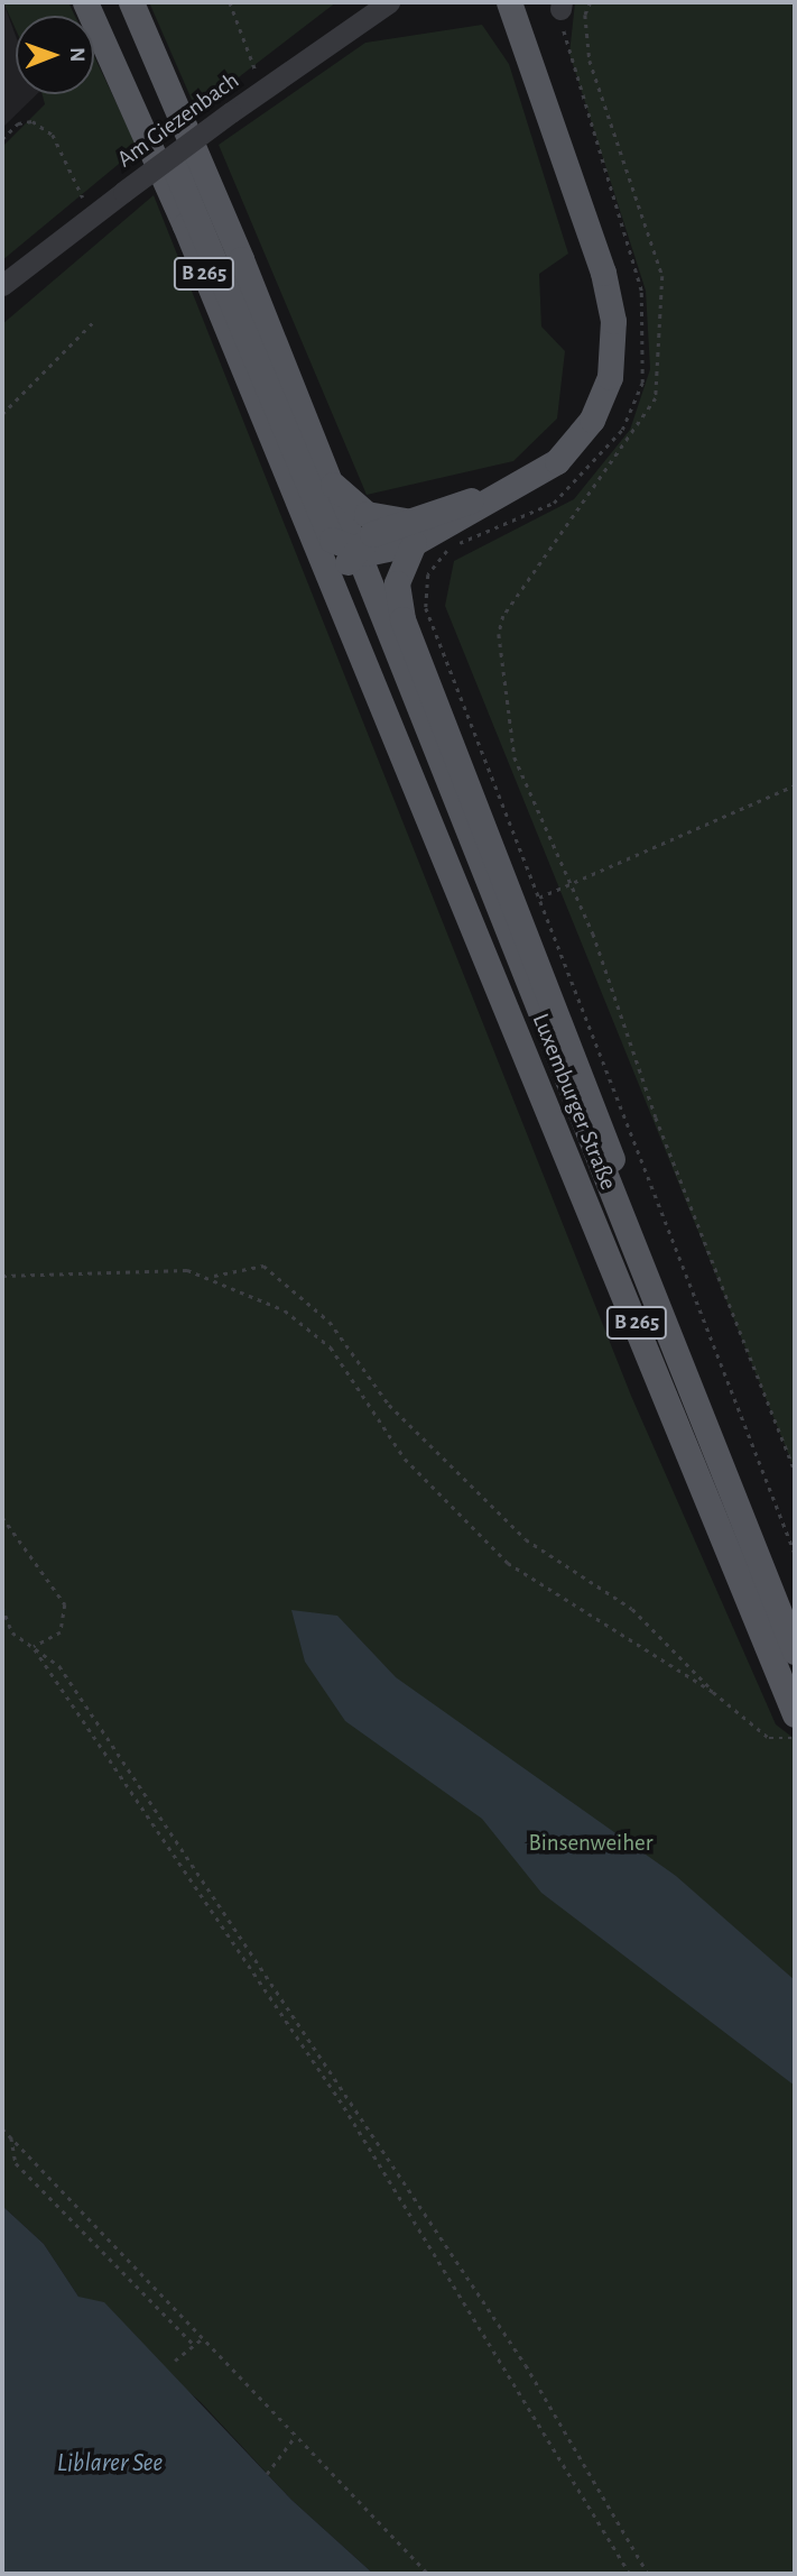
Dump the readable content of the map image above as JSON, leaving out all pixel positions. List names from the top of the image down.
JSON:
{
  "streets": {
    "main road": ["B 265", "Luxemburger Straße"],
    "street": ["Am Giezenbach"]
  },
  "crossings": [
    ["B 265", "Luxemburger Straße"]
  ],
  "water": ["Liblarer See"],
  "parks": ["Binsenweiher"],
  "north": "right"
}
